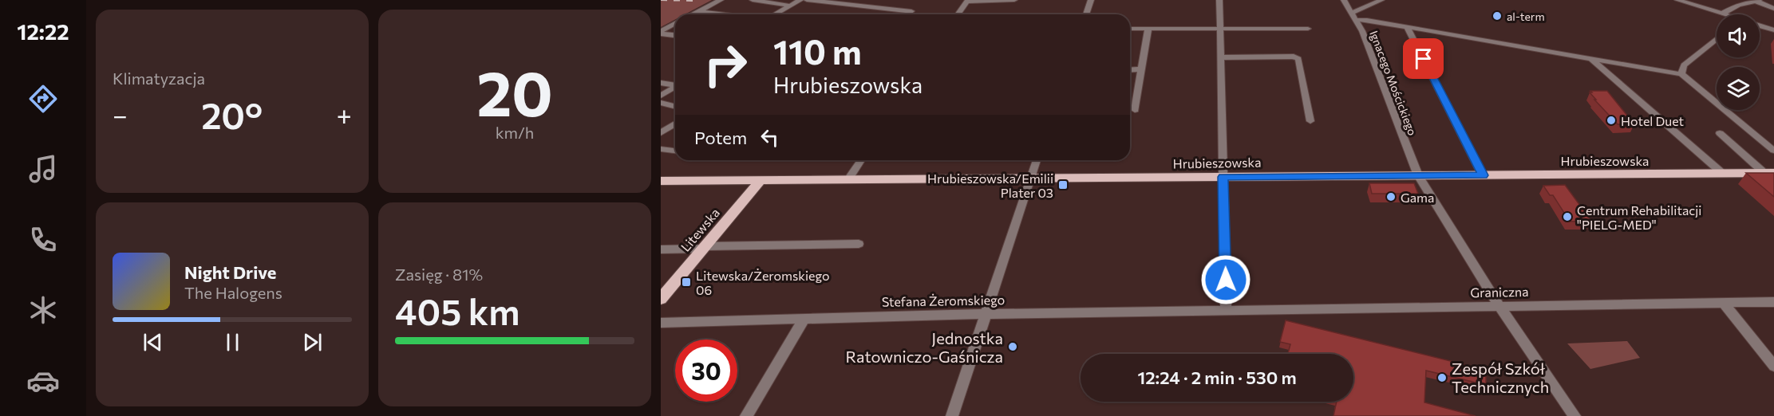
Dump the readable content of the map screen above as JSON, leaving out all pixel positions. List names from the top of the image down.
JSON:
{
  "streets": {
    "main road": ["Hrubieszowska", "Litewska"],
    "street": ["Ignacego Mościckiego", "Graniczna", "Stefana Żeromskiego"]
  },
  "crossings": [
    ["Ignacego Mościckiego", "Hrubieszowska"],
    ["Ignacego Mościckiego", "Graniczna"],
    ["Hrubieszowska", "Litewska"],
    ["Graniczna", "Stefana Żeromskiego"]
  ],
  "places": {
    "other": [
      "al-term",
      "Hotel Duet",
      "Gama",
      "Centrum Rehabilitacji \"PIELG-MED\"",
      "Jednostka Ratowniczo-Gaśnicza",
      "Zespół Szkół Technicznych"
    ],
    "transit": ["Hrubieszowska/Emilii Plater 03", "Litewska/Żeromskiego 06"]
  },
  "page": {
    "tabs": "12:22",
    "tile": [
      "Klimatyzacja",
      ["20", "km/h"],
      ["Zasięg · 81%", "405 km"]
    ],
    "turn": ["110 m", "Hrubieszowska"],
    "heat": ["−", "20°", "+"],
    "then": "Potem",
    "song": ["Night Drive", "The Halogens"],
    "limit": "30",
    "trip": "12:24 · 2 min · 530 m"
  }
}
